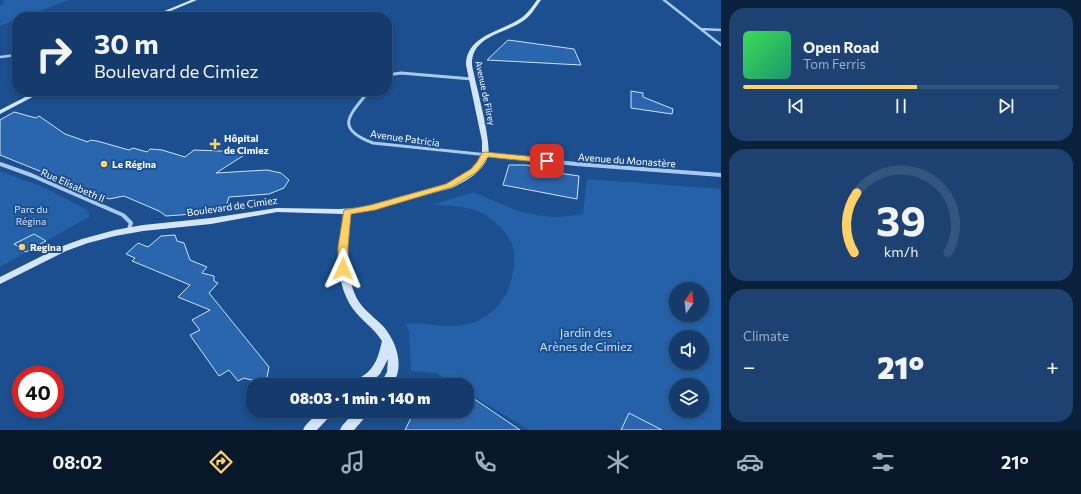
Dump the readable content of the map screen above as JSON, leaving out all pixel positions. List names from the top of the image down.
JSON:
{
  "streets": {
    "main road": ["Avenue de Flirey", "Boulevard de Cimiez"],
    "street": ["Avenue Patricia", "Avenue du Monastère", "Rue Elisabeth II"]
  },
  "crossings": [
    ["Avenue de Flirey", "Avenue Patricia"],
    ["Avenue de Flirey", "Avenue du Monastère"],
    ["Avenue de Flirey", "Boulevard de Cimiez"],
    ["Avenue Patricia", "Avenue du Monastère"],
    ["Avenue Patricia", "Boulevard de Cimiez"],
    ["Avenue du Monastère", "Boulevard de Cimiez"],
    ["Rue Elisabeth II", "Boulevard de Cimiez"]
  ],
  "parks": ["Parc du Régina", "Jardin des Arènes de Cimiez"],
  "places": {
    "health": ["Hôpital de Cimiez"],
    "other": ["Le Régina", "Regina"]
  },
  "north": "top",
  "page": {
    "turn": ["30 m", "Boulevard de Cimiez"],
    "song": ["Open Road", "Tom Ferris"],
    "tile": "Climate",
    "heat": ["−", "21°", "+"],
    "limit": "40",
    "trip": "08:03 · 1 min · 140 m",
    "tabs": ["08:02", "21°"],
    "gauge": ["39", "km/h"]
  }
}
